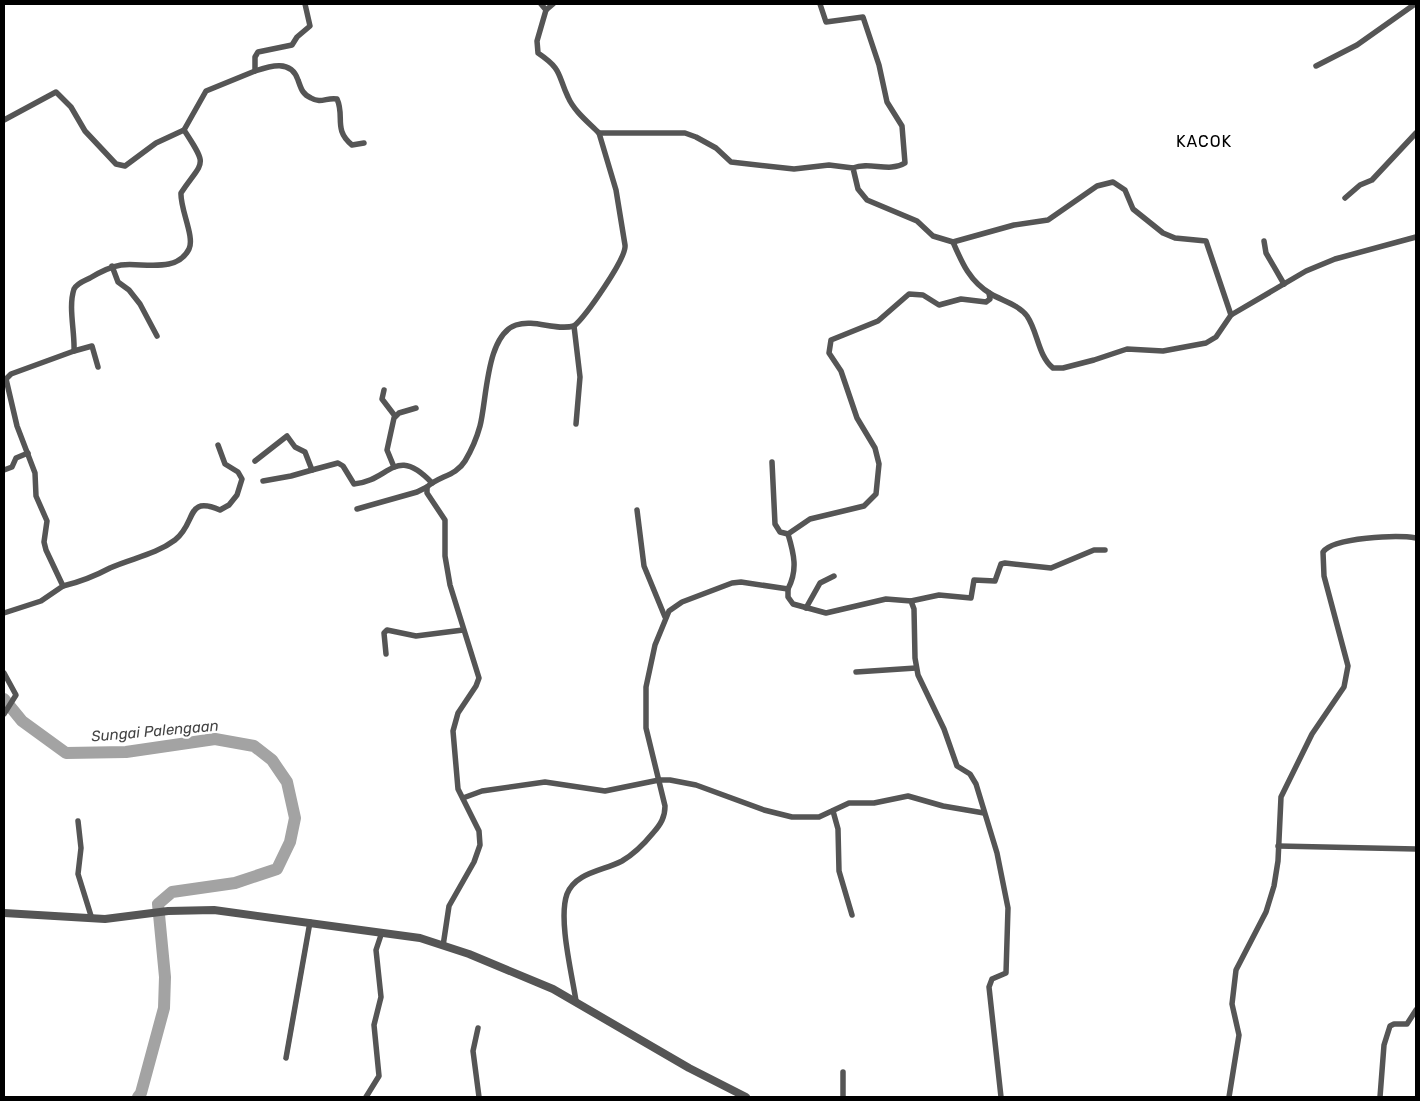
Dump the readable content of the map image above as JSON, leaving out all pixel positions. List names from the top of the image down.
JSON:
{
  "districts": ["KACOK"],
  "water": ["Sungai Palengaan"]
}
